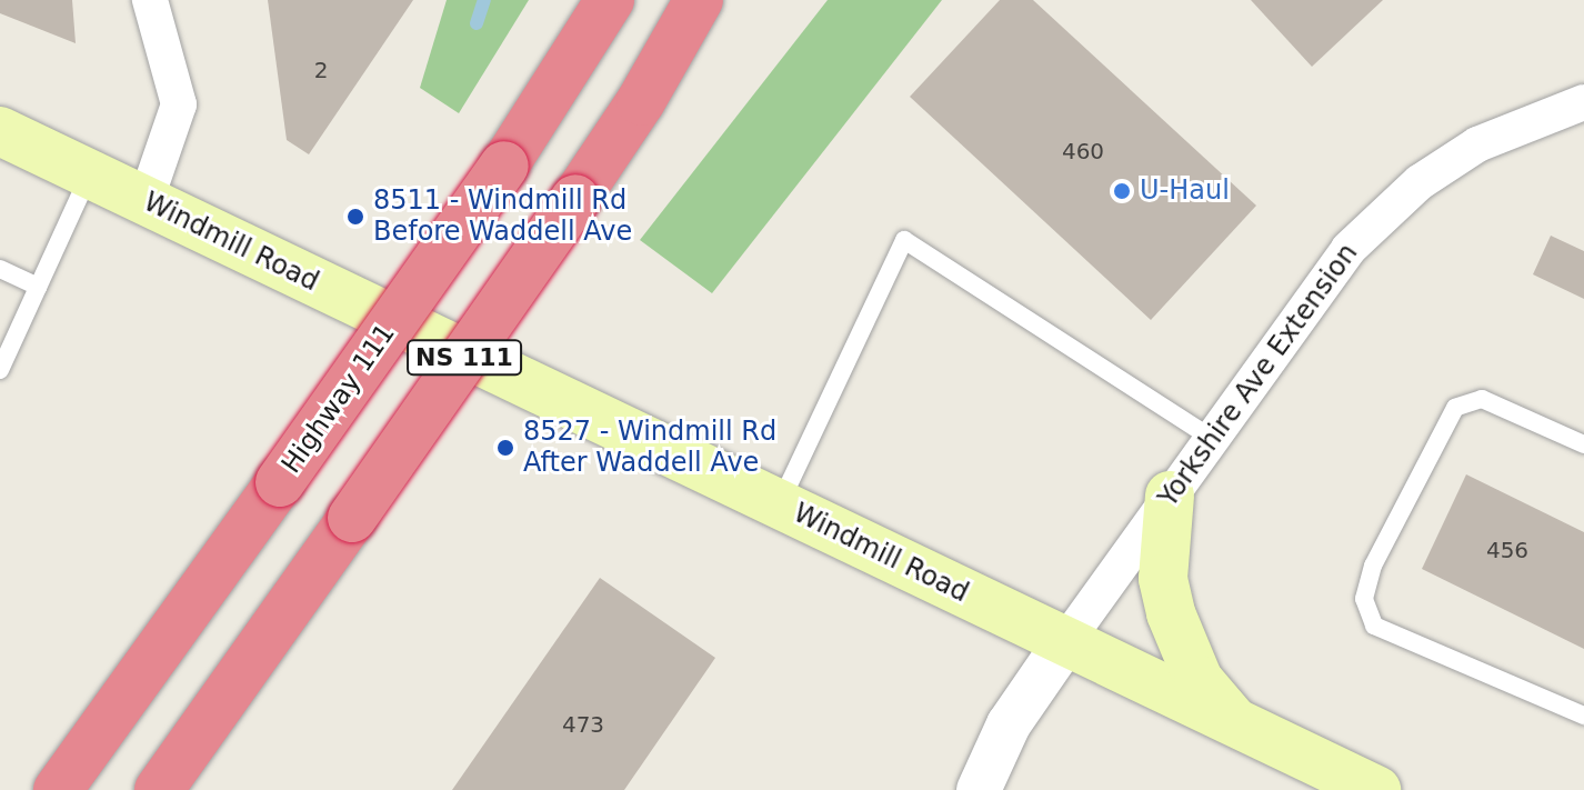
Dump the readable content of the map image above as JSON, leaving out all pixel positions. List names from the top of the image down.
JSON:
{
  "streets": {
    "highway": ["NS 111", "Highway 111"],
    "main road": ["Windmill Road"],
    "street": ["Yorkshire Ave Extension"]
  },
  "crossings": [
    ["Windmill Road", "Yorkshire Ave Extension"]
  ],
  "places": ["U-Haul", "8511 - Windmill Rd Before Waddell Ave", "8527 - Windmill Rd After Waddell Ave"],
  "house_numbers": [
    "2",
    "460",
    "456",
    "473"
  ]
}
